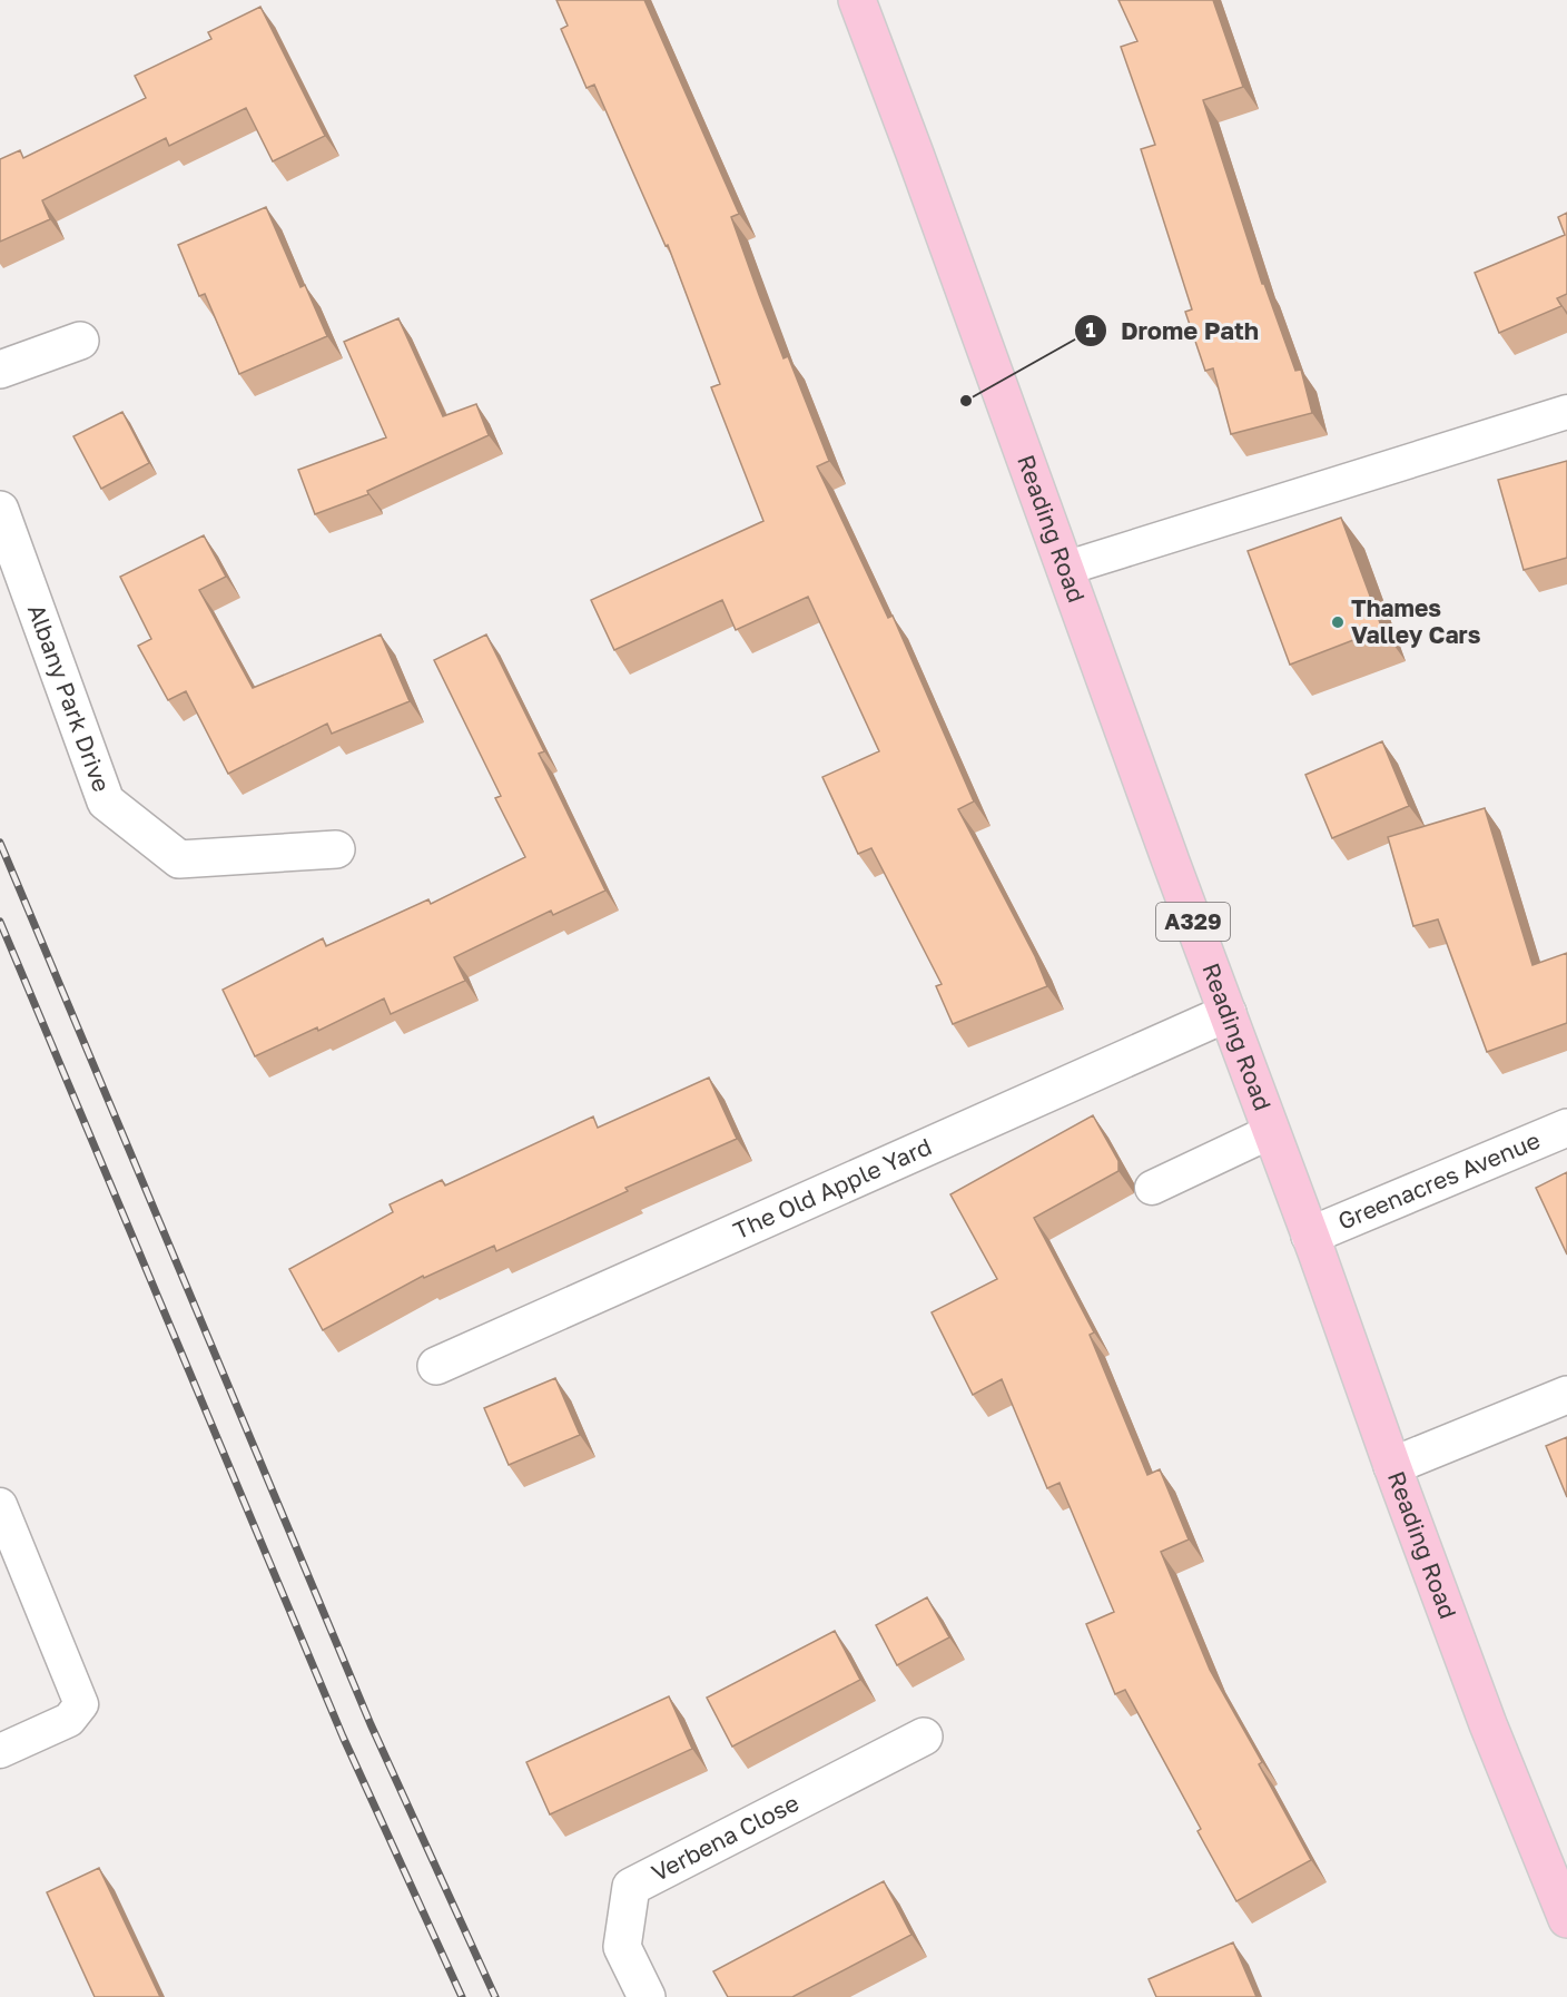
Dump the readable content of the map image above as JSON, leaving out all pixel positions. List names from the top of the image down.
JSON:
{
  "streets": {
    "main road": ["Reading Road", "A329"],
    "street": [
      "Albany Park Drive",
      "Greenacres Avenue",
      "The Old Apple Yard",
      "Verbena Close"
    ]
  },
  "crossings": [
    ["Reading Road", "Greenacres Avenue"],
    ["Reading Road", "The Old Apple Yard"]
  ],
  "places": ["Drome Path", "Thames Valley Cars"]
}
